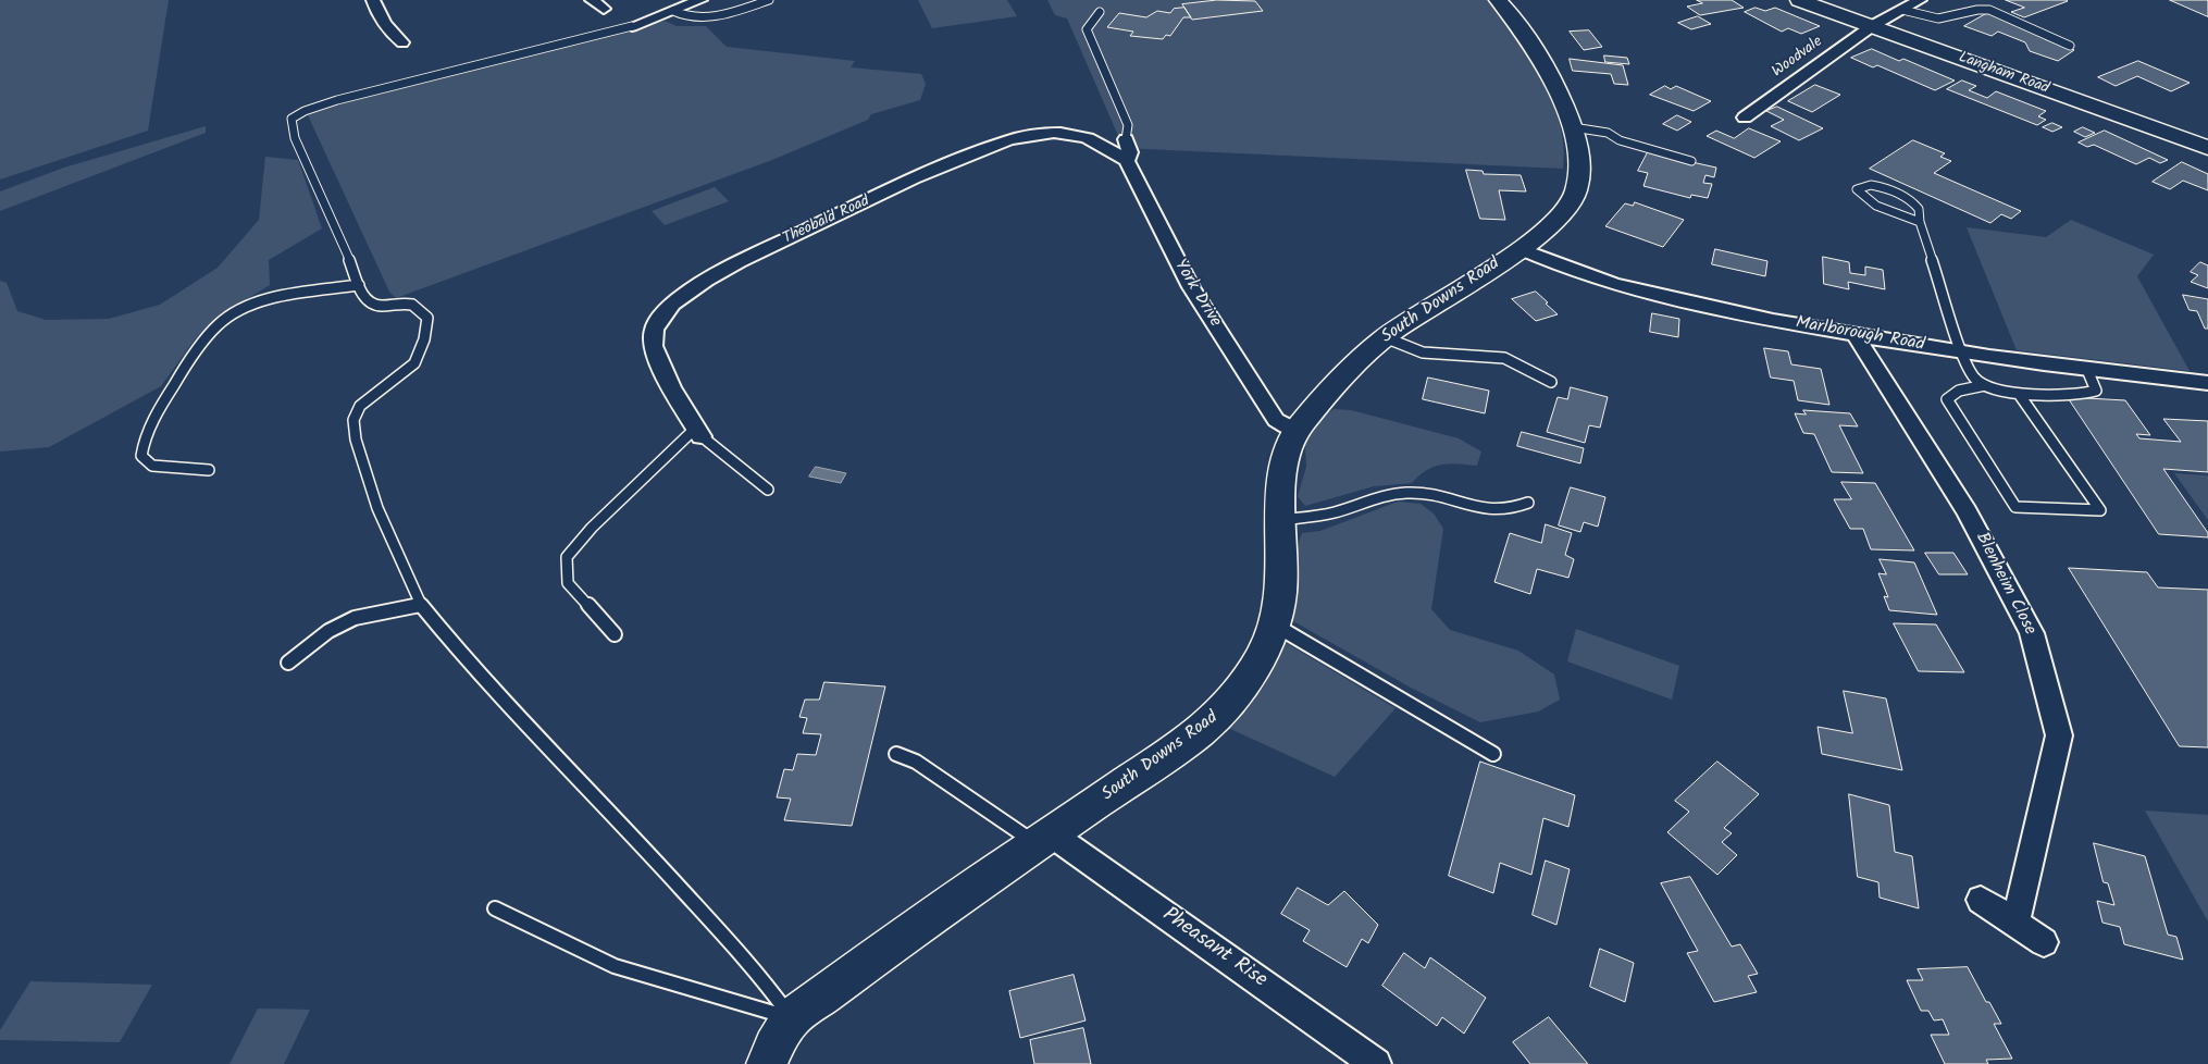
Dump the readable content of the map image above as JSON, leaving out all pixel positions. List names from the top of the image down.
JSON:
{
  "streets": {
    "main road": ["Langham Road", "South Downs Road"],
    "street": [
      "Woodvale",
      "Theobald Road",
      "York Drive",
      "Marlborough Road",
      "Blenheim Close",
      "Pheasant Rise"
    ]
  },
  "crossings": [
    ["Woodvale", "Langham Road"],
    ["Theobald Road", "York Drive"],
    ["York Drive", "South Downs Road"],
    ["South Downs Road", "Marlborough Road"],
    ["South Downs Road", "Pheasant Rise"],
    ["Marlborough Road", "Blenheim Close"]
  ]
}
